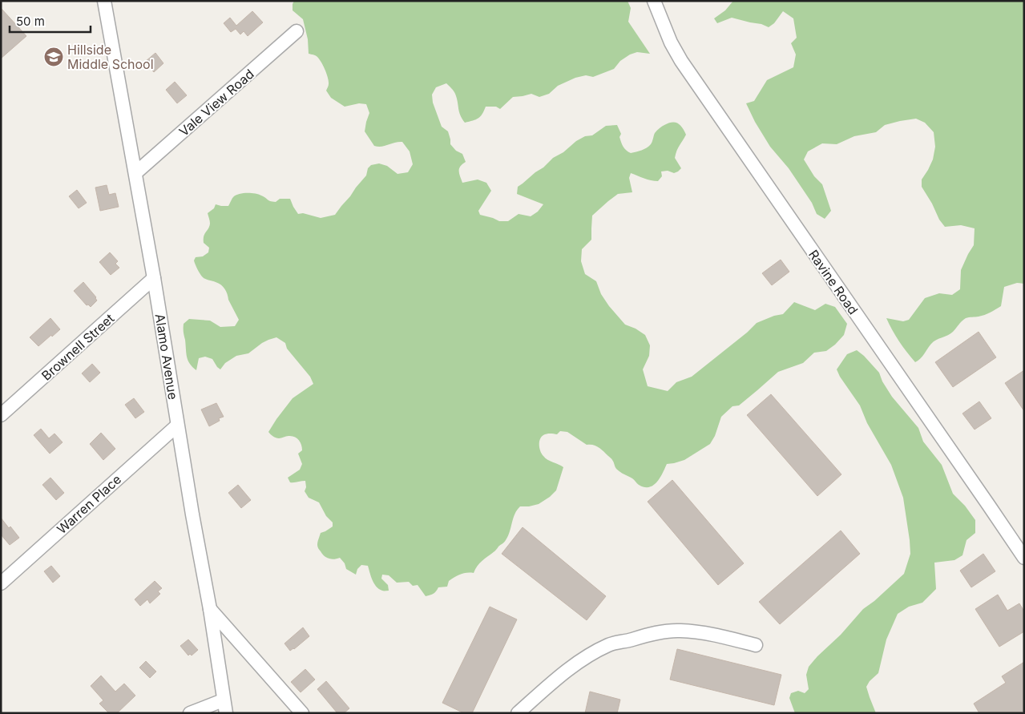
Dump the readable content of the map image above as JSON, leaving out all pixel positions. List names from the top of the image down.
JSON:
{
  "streets": {
    "street": [
      "Vale View Road",
      "Ravine Road",
      "Brownell Street",
      "Alamo Avenue",
      "Warren Place"
    ]
  },
  "crossings": [
    ["Vale View Road", "Alamo Avenue"],
    ["Brownell Street", "Alamo Avenue"],
    ["Alamo Avenue", "Warren Place"]
  ],
  "places": {
    "school or university": ["Hillside Middle School"]
  },
  "scale_bar": "50 m"
}
